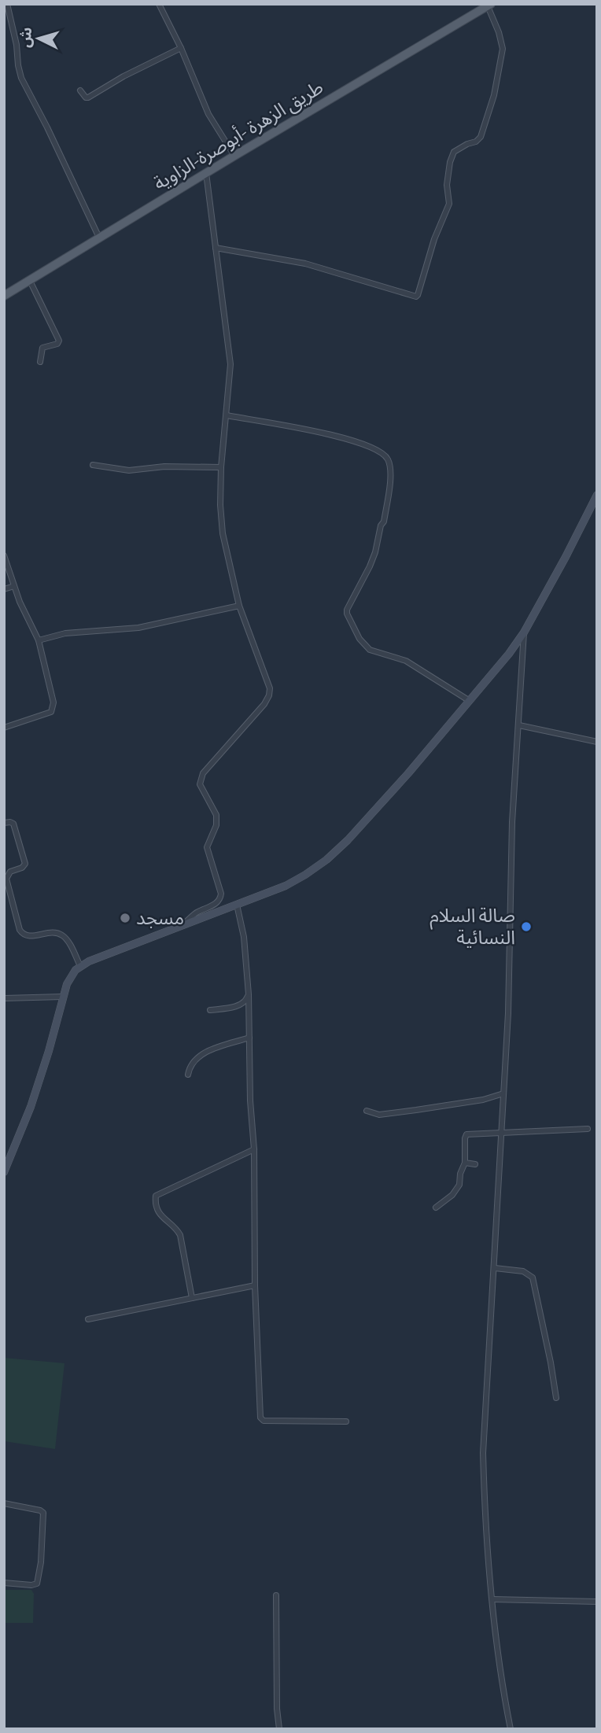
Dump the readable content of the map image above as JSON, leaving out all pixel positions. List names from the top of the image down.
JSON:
{
  "streets": {
    "main road": ["طريق الزهرة -أبوصرة-الزاوية"]
  },
  "places": ["مسجد", "صالة السلام النسائية"],
  "north": "left"
}
